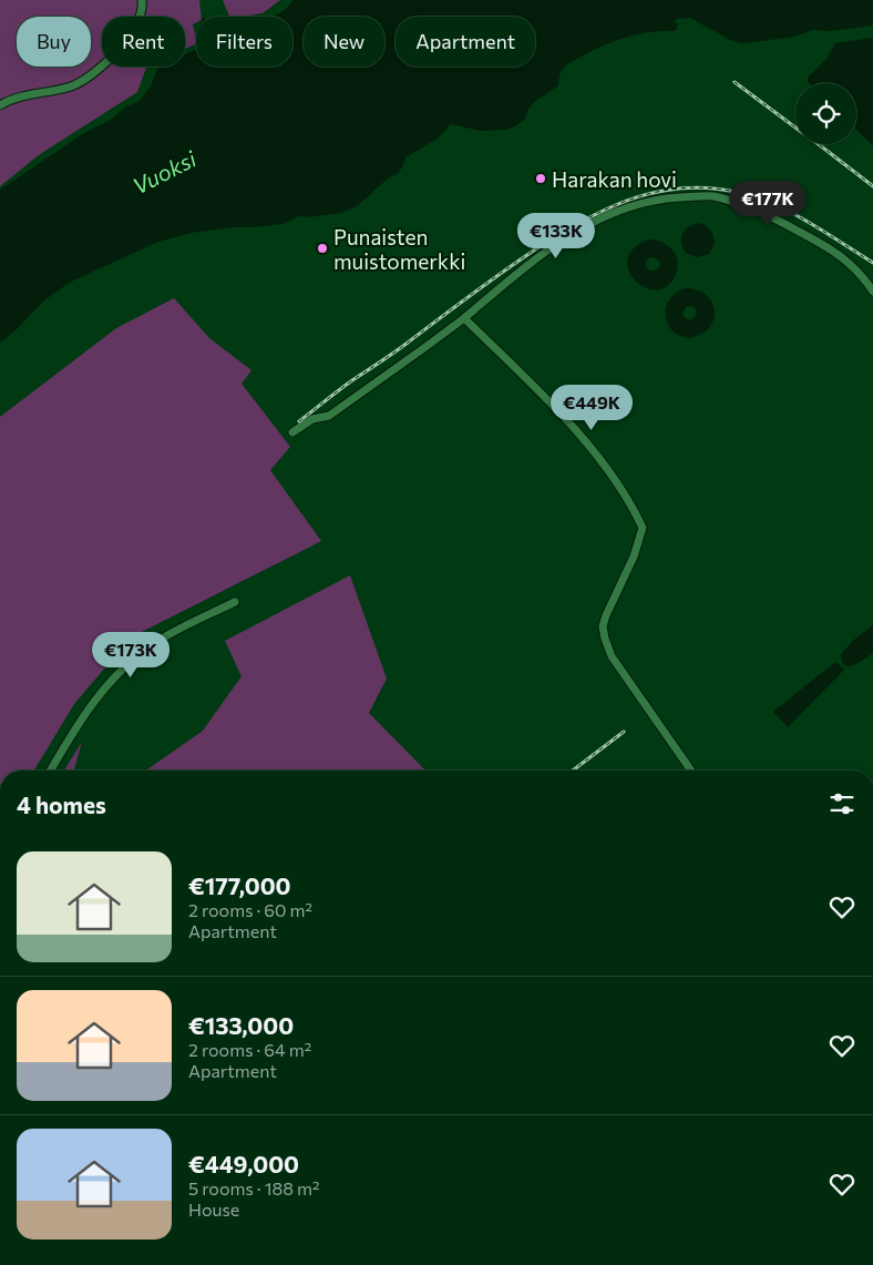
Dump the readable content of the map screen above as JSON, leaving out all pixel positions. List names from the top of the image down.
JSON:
{
  "water": ["Vuoksi"],
  "places": ["Harakan hovi", "Punaisten muistomerkki"],
  "page": {
    "chip": [
      "Buy",
      "Rent",
      "Filters",
      "New",
      "Apartment"
    ],
    "price": [
      "€177K",
      "€133K",
      "€449K",
      "€173K"
    ],
    "heading": "4 homes",
    "list": [
      {
        "name": "€177,000",
        "note": "2 rooms · 60 m² · Apartment"
      },
      {
        "name": "€133,000",
        "note": "2 rooms · 64 m² · Apartment"
      },
      {
        "name": "€449,000",
        "note": "5 rooms · 188 m² · House"
      }
    ]
  }
}
